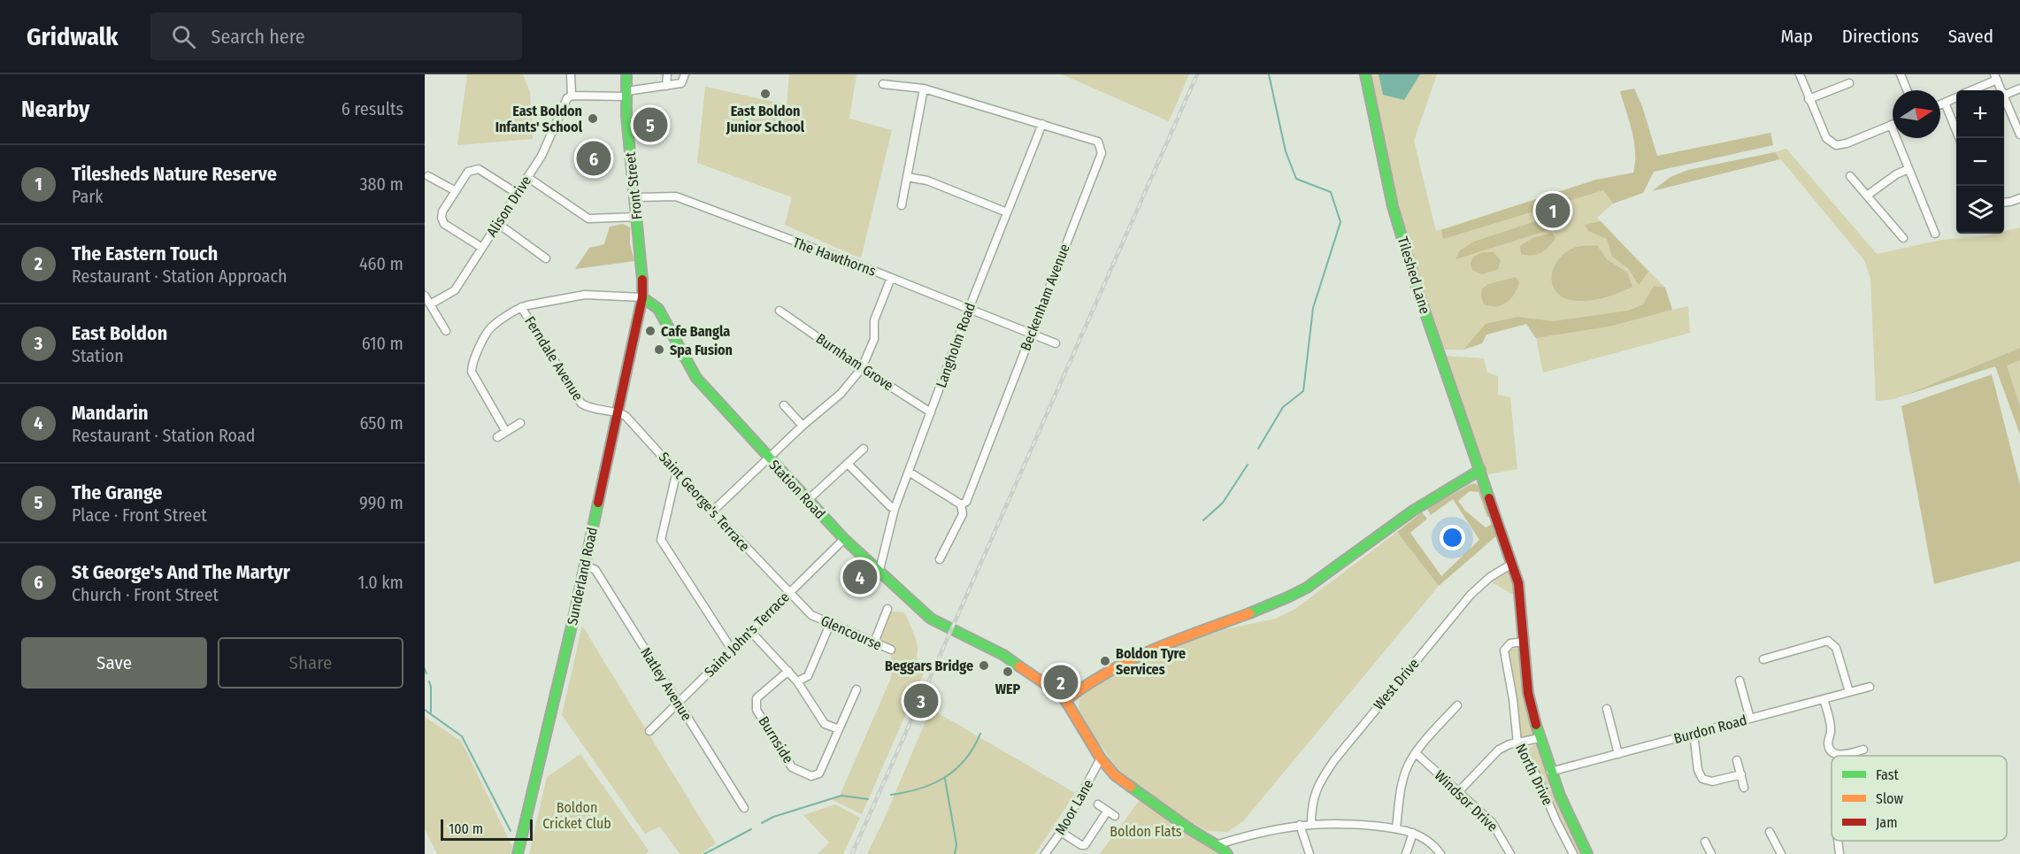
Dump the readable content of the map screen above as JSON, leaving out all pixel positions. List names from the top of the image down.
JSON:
{
  "streets": {
    "main road": [
      "Front Street",
      "Tileshed Lane",
      "Station Road",
      "Sunderland Road"
    ],
    "street": [
      "Alison Drive",
      "The Hawthorns",
      "Beckenham Avenue",
      "Langholm Road",
      "Ferndale Avenue",
      "Burnham Grove",
      "Saint George's Terrace",
      "Glencourse",
      "Saint John's Terrace",
      "Natley Avenue",
      "West Drive",
      "Burdon Road",
      "Burnside",
      "North Drive",
      "Windsor Drive",
      "Moor Lane"
    ]
  },
  "crossings": [
    ["Front Street", "The Hawthorns"],
    ["Front Street", "Station Road"],
    ["Front Street", "Sunderland Road"],
    ["The Hawthorns", "Beckenham Avenue"],
    ["The Hawthorns", "Langholm Road"],
    ["Tileshed Lane", "West Drive"],
    ["Tileshed Lane", "Burdon Road"],
    ["Tileshed Lane", "North Drive"],
    ["Beckenham Avenue", "Langholm Road"],
    ["Langholm Road", "Burnham Grove"],
    ["Langholm Road", "Station Road"],
    ["Ferndale Avenue", "Saint George's Terrace"],
    ["Ferndale Avenue", "Sunderland Road"],
    ["Station Road", "Sunderland Road"],
    ["Station Road", "Saint John's Terrace"],
    ["Station Road", "Moor Lane"],
    ["Saint George's Terrace", "Sunderland Road"],
    ["Saint George's Terrace", "Glencourse"],
    ["Saint George's Terrace", "Saint John's Terrace"],
    ["Sunderland Road", "Natley Avenue"],
    ["Glencourse", "Saint John's Terrace"],
    ["Saint John's Terrace", "Natley Avenue"]
  ],
  "parks": ["Boldon Cricket Club", "Boldon Flats"],
  "places": [
    "East Boldon Junior School",
    "East Boldon Infants' School",
    "Cafe Bangla",
    "Spa Fusion",
    "Boldon Tyre Services",
    "Beggars Bridge",
    "WEP"
  ],
  "legend": ["Fast", "Slow", "Jam"],
  "scale_bar": "100 m",
  "north": "right",
  "page": {
    "header": "Gridwalk",
    "search": "Search here",
    "nav": ["Map", "Directions", "Saved"],
    "heading": ["Nearby", "6 results"],
    "map_buttons": ["+", "−"],
    "pins": [
      "5",
      "6",
      "1",
      "4",
      "2",
      "3"
    ],
    "list": [
      {
        "mark": "1",
        "name": "Tilesheds Nature Reserve",
        "note": "Park",
        "value": "380 m"
      },
      {
        "mark": "2",
        "name": "The Eastern Touch",
        "note": "Restaurant · Station Approach",
        "value": "460 m"
      },
      {
        "mark": "3",
        "name": "East Boldon",
        "note": "Station",
        "value": "610 m"
      },
      {
        "mark": "4",
        "name": "Mandarin",
        "note": "Restaurant · Station Road",
        "value": "650 m"
      },
      {
        "mark": "5",
        "name": "The Grange",
        "note": "Place · Front Street",
        "value": "990 m"
      },
      {
        "mark": "6",
        "name": "St George's And The Martyr",
        "note": "Church · Front Street",
        "value": "1.0 km"
      }
    ],
    "buttons": ["Save", "Share"],
    "scale": "100 m"
  }
}
